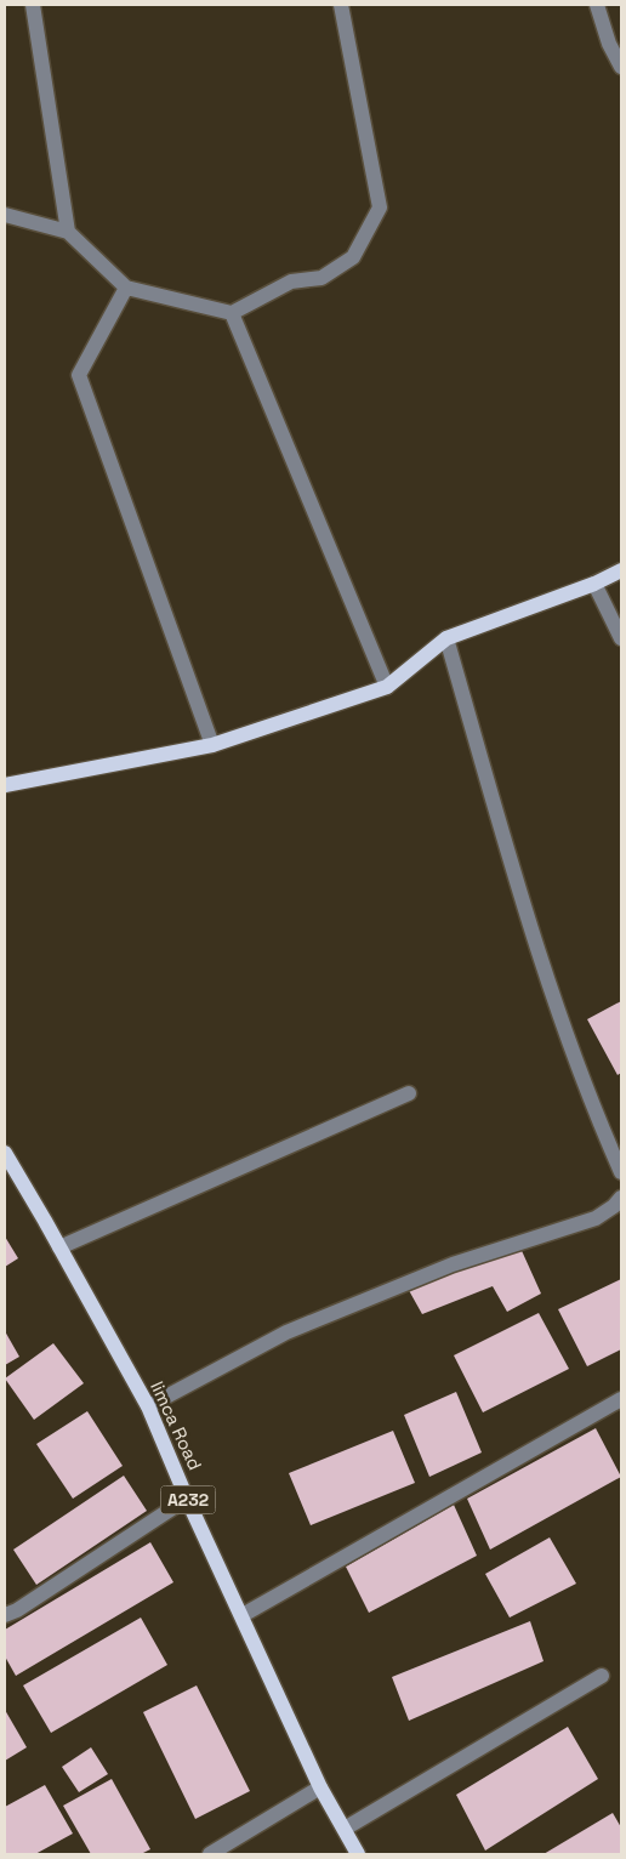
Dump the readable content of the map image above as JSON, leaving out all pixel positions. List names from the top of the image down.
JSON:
{
  "streets": {
    "main road": ["limca Road", "A232"]
  }
}
